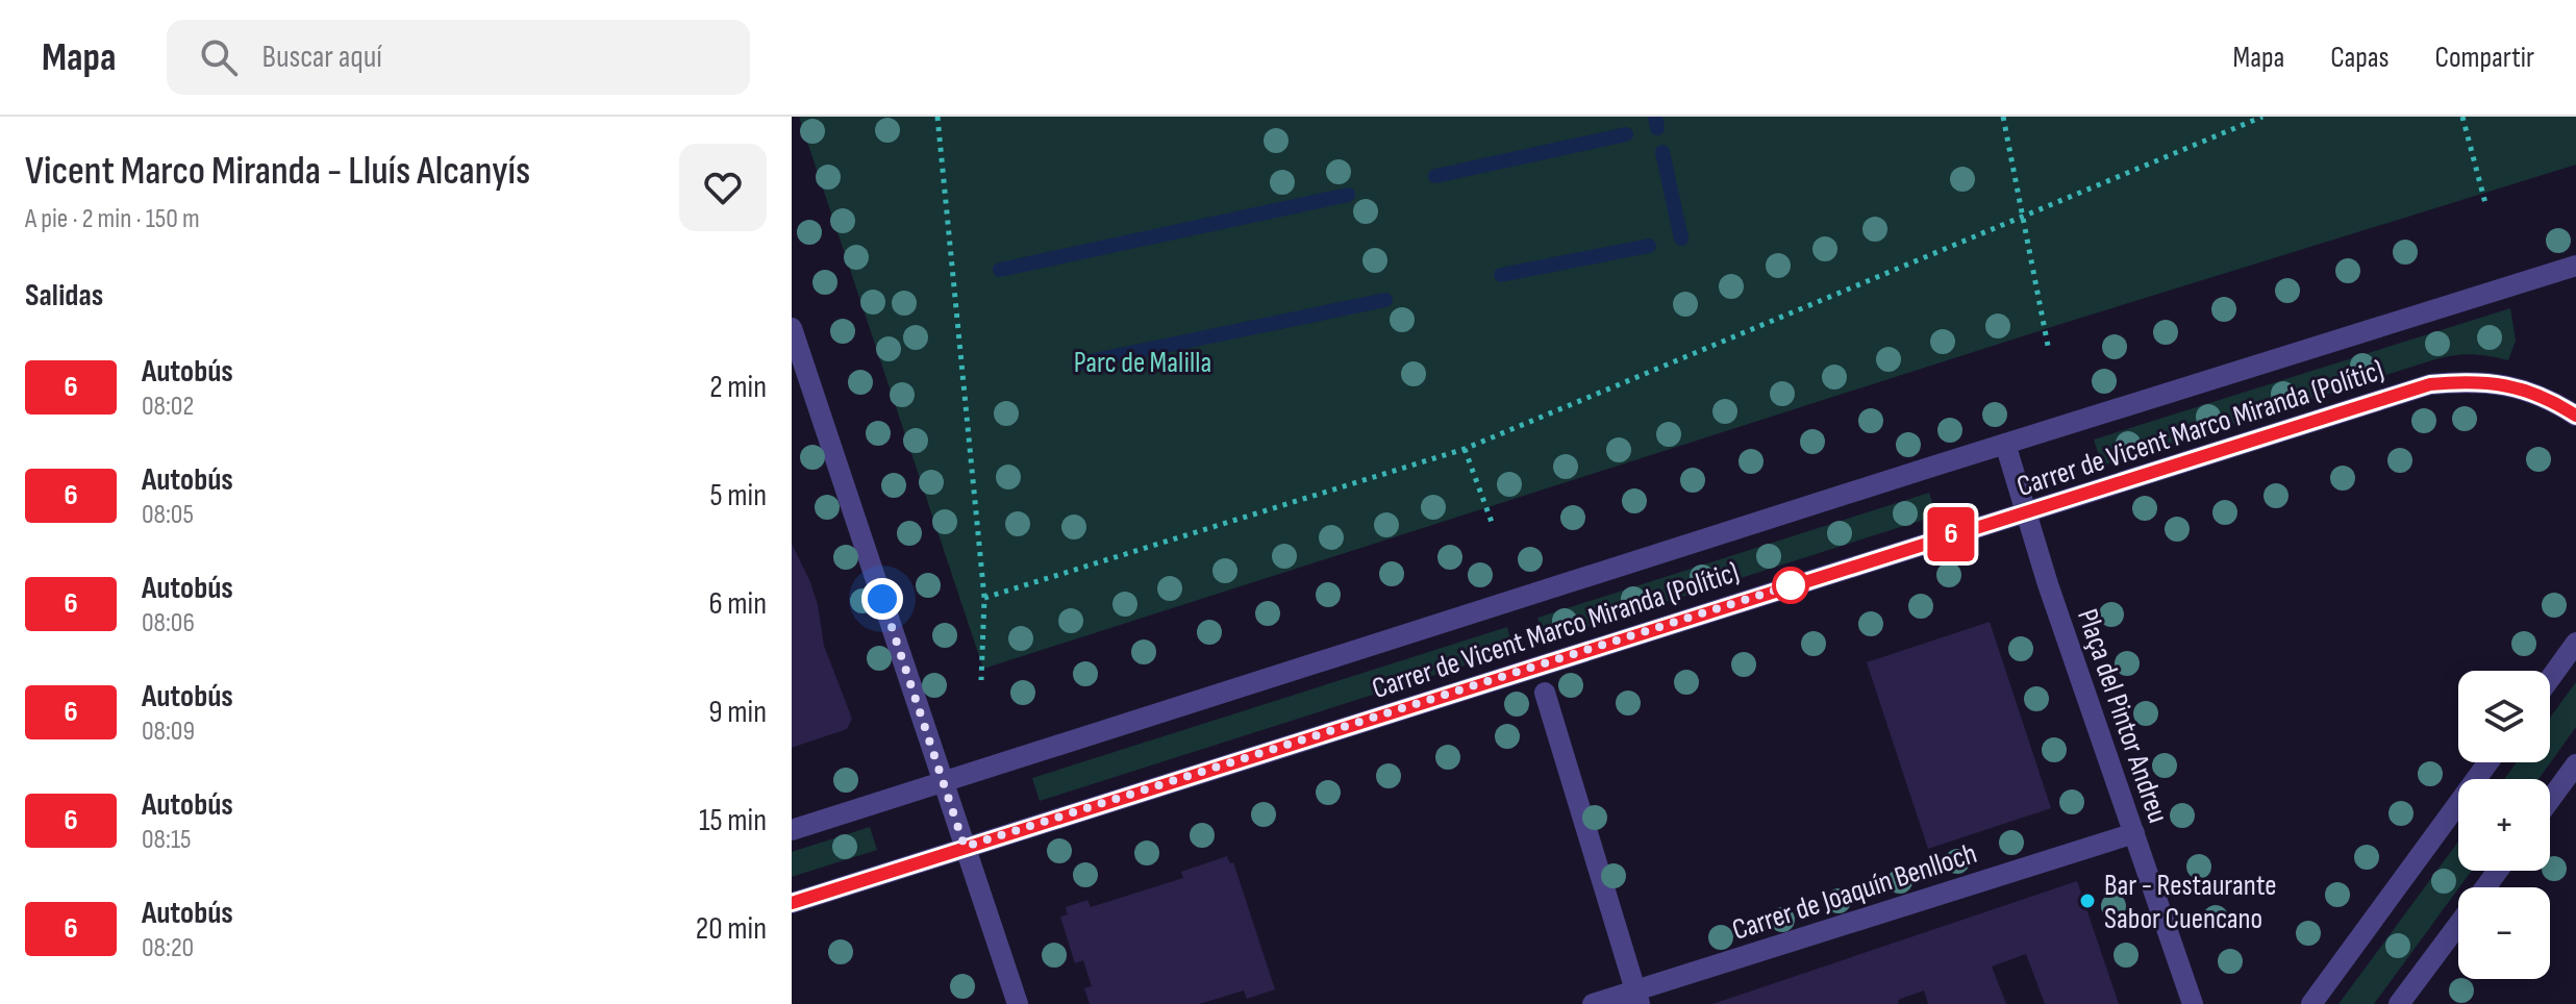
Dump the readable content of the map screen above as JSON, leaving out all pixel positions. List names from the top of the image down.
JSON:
{
  "streets": {
    "street": ["Carrer de Vicent Marco Miranda (Polític)", "Plaça del Pintor Andreu", "Carrer de Joaquín Benlloch"]
  },
  "crossings": [
    ["Carrer de Vicent Marco Miranda (Polític)", "Plaça del Pintor Andreu"],
    ["Plaça del Pintor Andreu", "Carrer de Joaquín Benlloch"]
  ],
  "parks": ["Parc de Malilla"],
  "places": ["Bar - Restaurante Sabor Cuencano"],
  "lines": ["bus line 6"],
  "page": {
    "header": "Mapa",
    "search": "Buscar aquí",
    "nav": ["Mapa", "Capas", "Compartir"],
    "heading": [
      ["Vicent Marco Miranda - Lluís Alcanyís", "A pie · 2 min · 150 m"],
      "Salidas"
    ],
    "on_map": "6",
    "list": [
      {
        "mark": "6",
        "name": "Autobús",
        "note": "08:02",
        "value": "2 min"
      },
      {
        "mark": "6",
        "name": "Autobús",
        "note": "08:05",
        "value": "5 min"
      },
      {
        "mark": "6",
        "name": "Autobús",
        "note": "08:06",
        "value": "6 min"
      },
      {
        "mark": "6",
        "name": "Autobús",
        "note": "08:09",
        "value": "9 min"
      },
      {
        "mark": "6",
        "name": "Autobús",
        "note": "08:15",
        "value": "15 min"
      },
      {
        "mark": "6",
        "name": "Autobús",
        "note": "08:20",
        "value": "20 min"
      }
    ],
    "map_buttons": ["+", "−"]
  }
}
